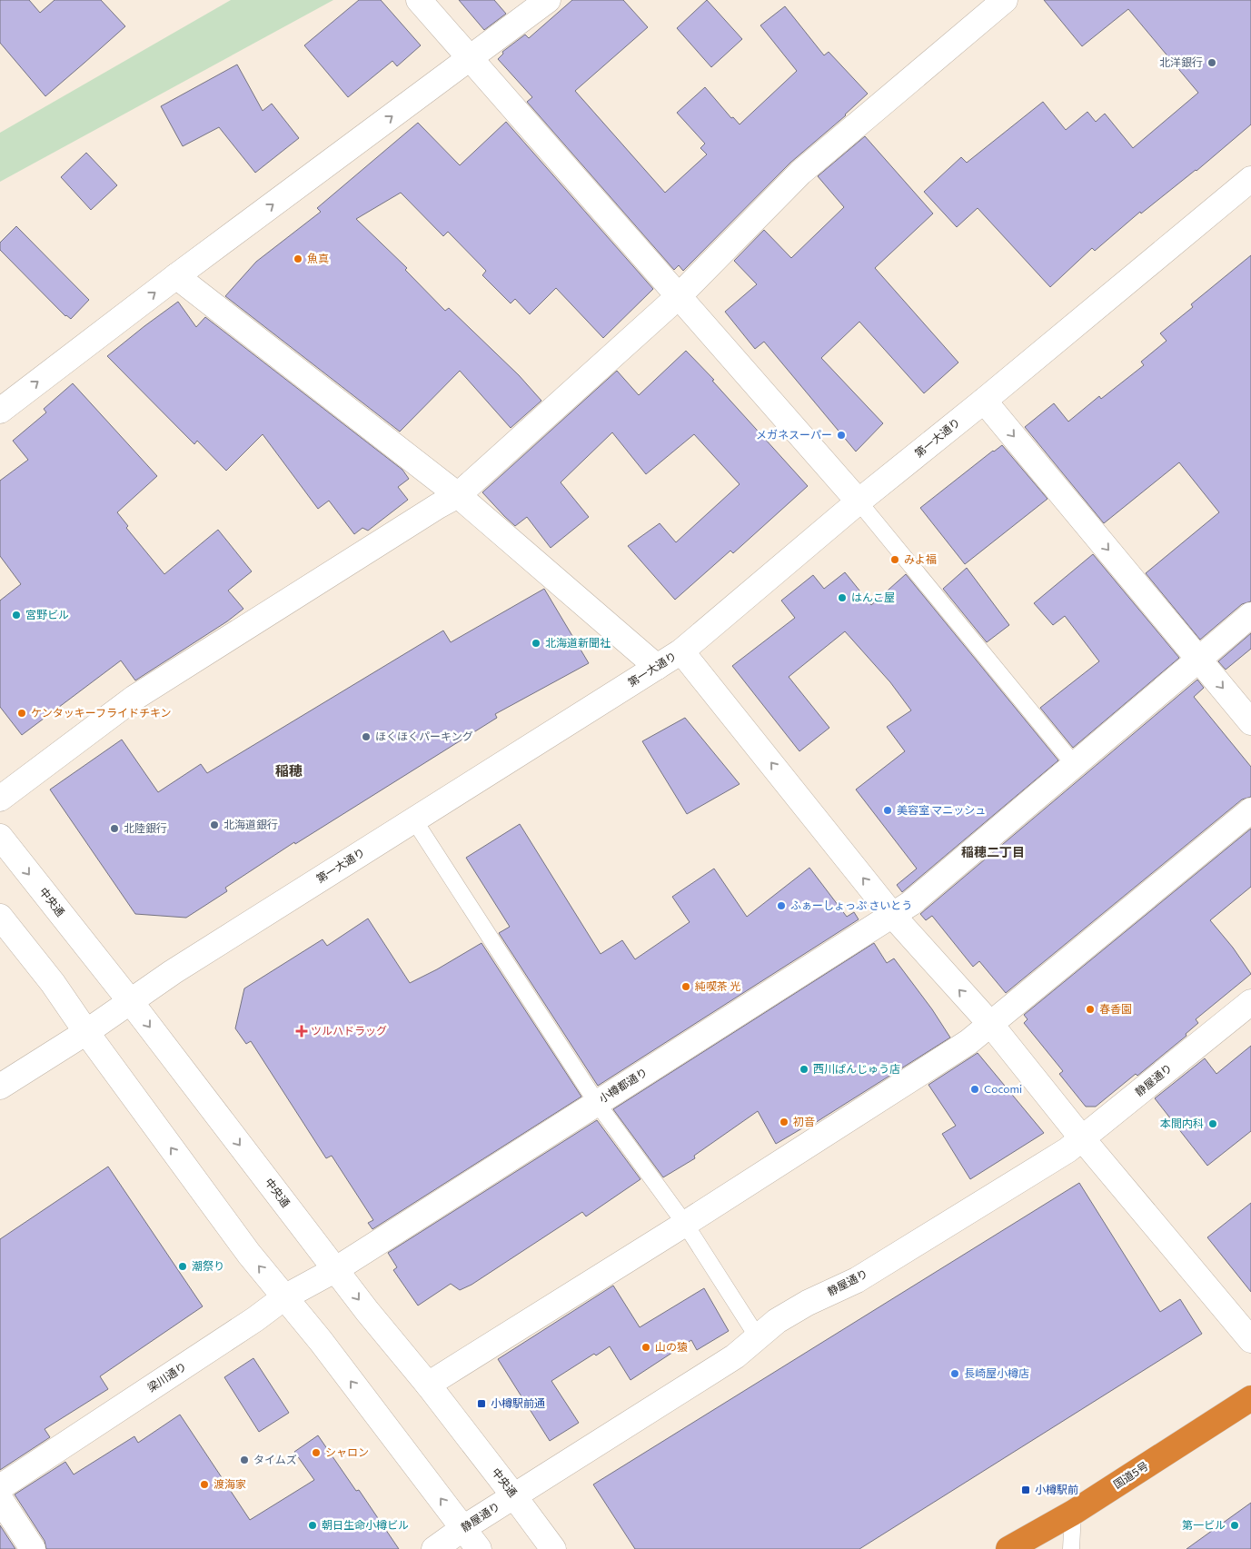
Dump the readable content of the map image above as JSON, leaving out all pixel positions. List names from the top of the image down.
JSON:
{
  "streets": {
    "highway": ["国道5号"],
    "street": [
      "第一大通り",
      "中央通",
      "静屋通り",
      "小樽都通り",
      "梁川通り"
    ]
  },
  "crossings": [
    ["第一大通り", "中央通"],
    ["中央通", "静屋通り"],
    ["中央通", "小樽都通り"],
    ["中央通", "梁川通り"],
    ["小樽都通り", "梁川通り"]
  ],
  "districts": ["稲穂", "稲穂二丁目"],
  "places": {
    "other": [
      "北洋銀行",
      "魚真",
      "メガネスーパー",
      "みよ福",
      "はんこ屋",
      "宮野ビル",
      "北海道新聞社",
      "ケンタッキーフライドチキン",
      "ほくほくパーキング",
      "美容室 マニッシュ",
      "北海道銀行",
      "北陸銀行",
      "ふぁーしょっぷ さいとう",
      "純喫茶 光",
      "春香園",
      "西川ぱんじゅう店",
      "Cocomi",
      "初音",
      "本間内科",
      "潮祭り",
      "山の猿",
      "長崎屋小樽店",
      "シャロン",
      "タイムズ",
      "渡海家",
      "朝日生命小樽ビル",
      "第一ビル"
    ],
    "health": ["ツルハドラッグ"],
    "transit": ["小樽駅前通", "小樽駅前"]
  }
}
